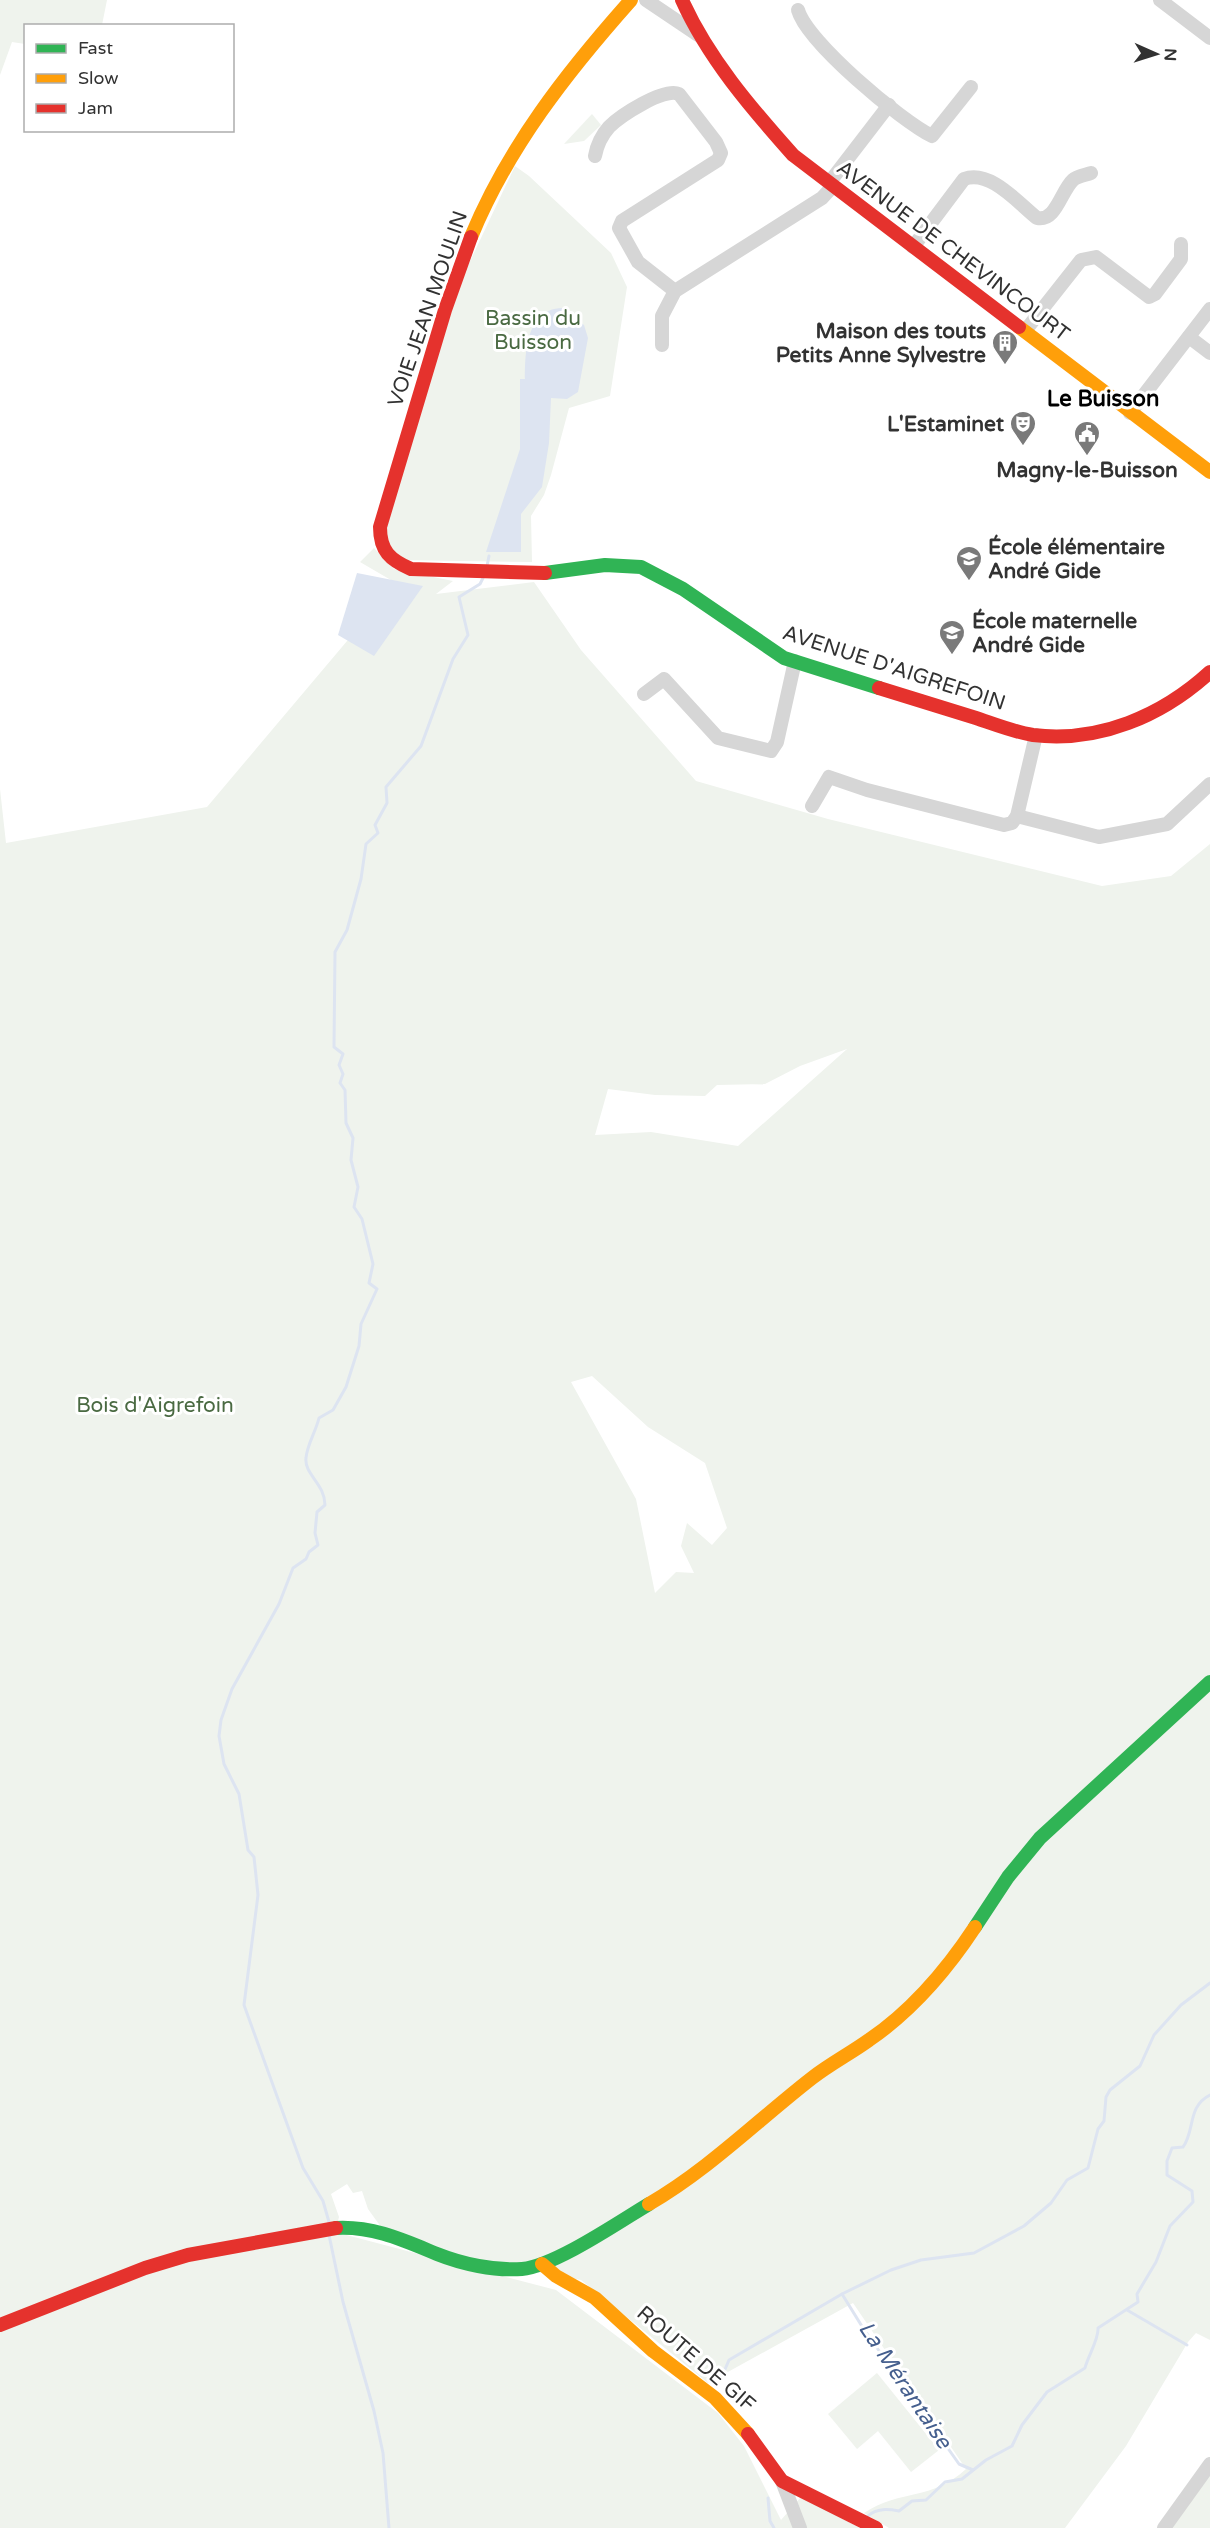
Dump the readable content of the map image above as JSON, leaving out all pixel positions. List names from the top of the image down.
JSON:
{
  "streets": {
    "street": [
      "AVENUE DE CHEVINCOURT",
      "VOIE JEAN MOULIN",
      "AVENUE D'AIGREFOIN",
      "ROUTE DE GIF"
    ]
  },
  "crossings": [
    ["VOIE JEAN MOULIN", "AVENUE D'AIGREFOIN"]
  ],
  "districts": ["Le Buisson"],
  "water": ["La Mérantaise"],
  "parks": ["Bassin du Buisson", "Bois d'Aigrefoin"],
  "places": {
    "building": ["Maison des touts Petits Anne Sylvestre"],
    "theatre": ["L'Estaminet"],
    "public building": ["Magny-le-Buisson"],
    "school or university": ["École élémentaire André Gide", "École maternelle André Gide"]
  },
  "legend": ["Fast", "Slow", "Jam"],
  "north": "right"
}
